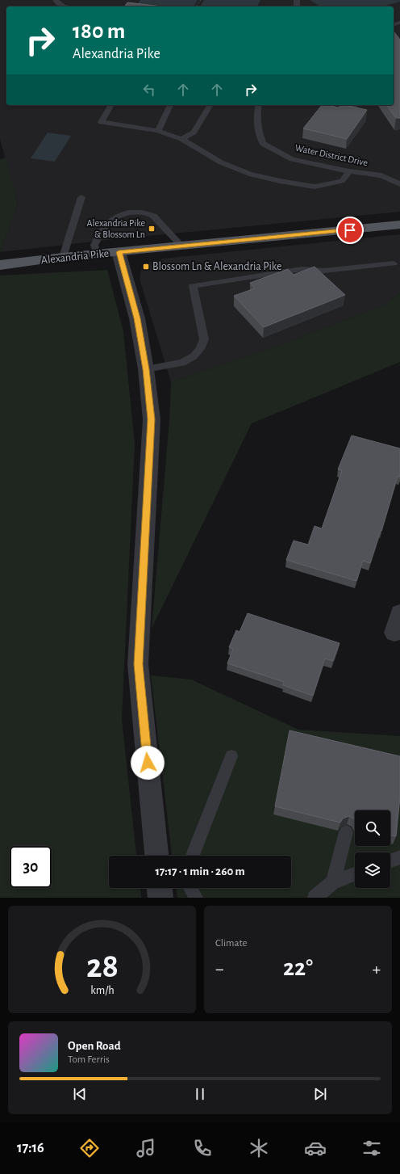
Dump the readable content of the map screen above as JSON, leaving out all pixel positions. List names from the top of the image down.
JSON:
{
  "streets": {
    "main road": ["Alexandria Pike"],
    "lane": ["Water District Drive"]
  },
  "places": {
    "transit": ["Alexandria Pike & Blossom Ln", "Blossom Ln & Alexandria Pike"]
  },
  "page": {
    "turn": ["180 m", "Alexandria Pike"],
    "limit": "30",
    "trip": "17:17 · 1 min · 260 m",
    "tile": "Climate",
    "heat": ["−", "22°", "+"],
    "song": ["Open Road", "Tom Ferris"],
    "tabs": "17:16",
    "gauge": ["28", "km/h"]
  }
}
